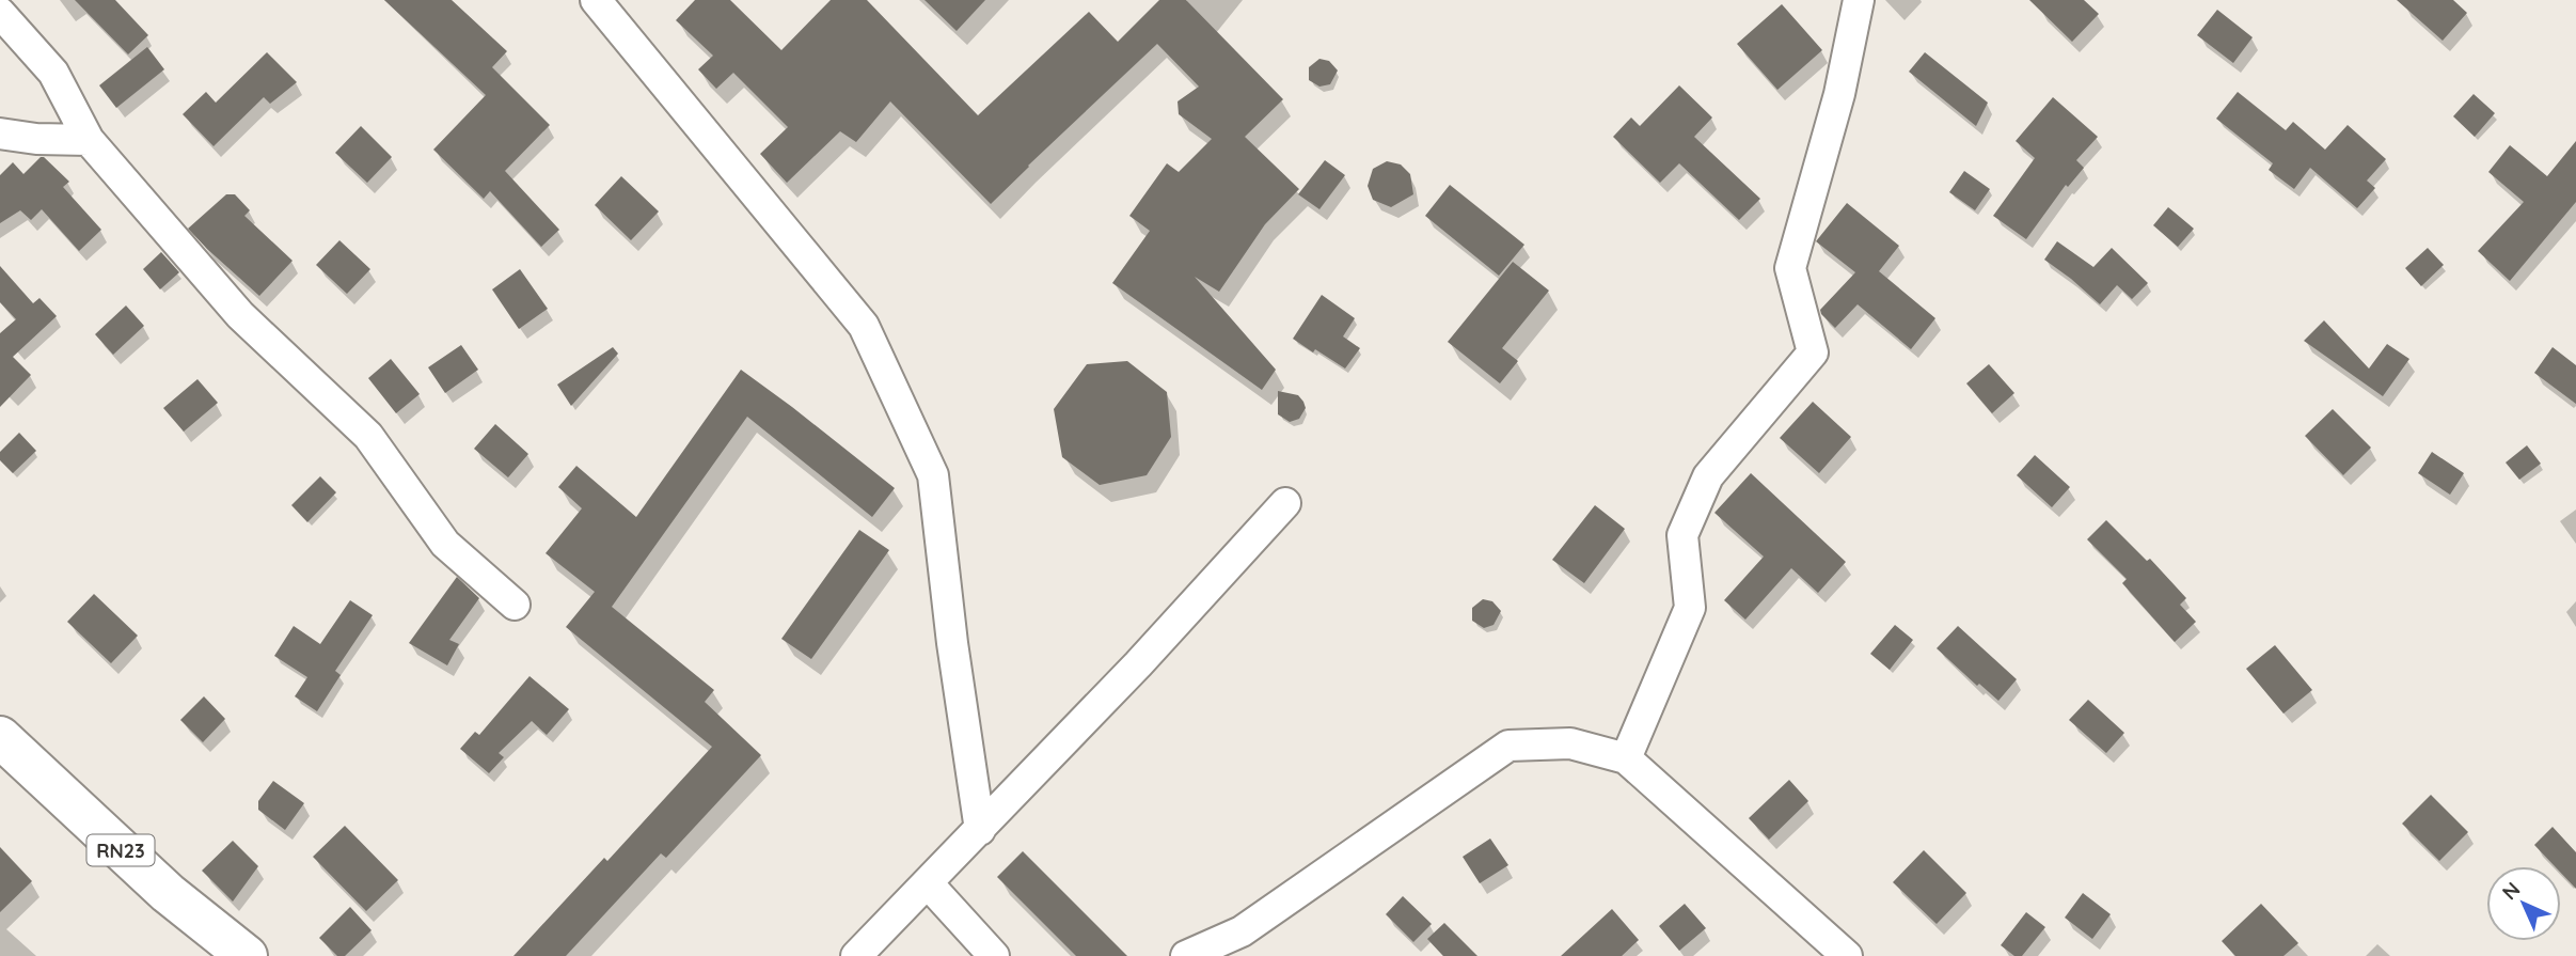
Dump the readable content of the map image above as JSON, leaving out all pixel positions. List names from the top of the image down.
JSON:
{
  "streets": {
    "main road": ["RN23"]
  },
  "north": "top left"
}
